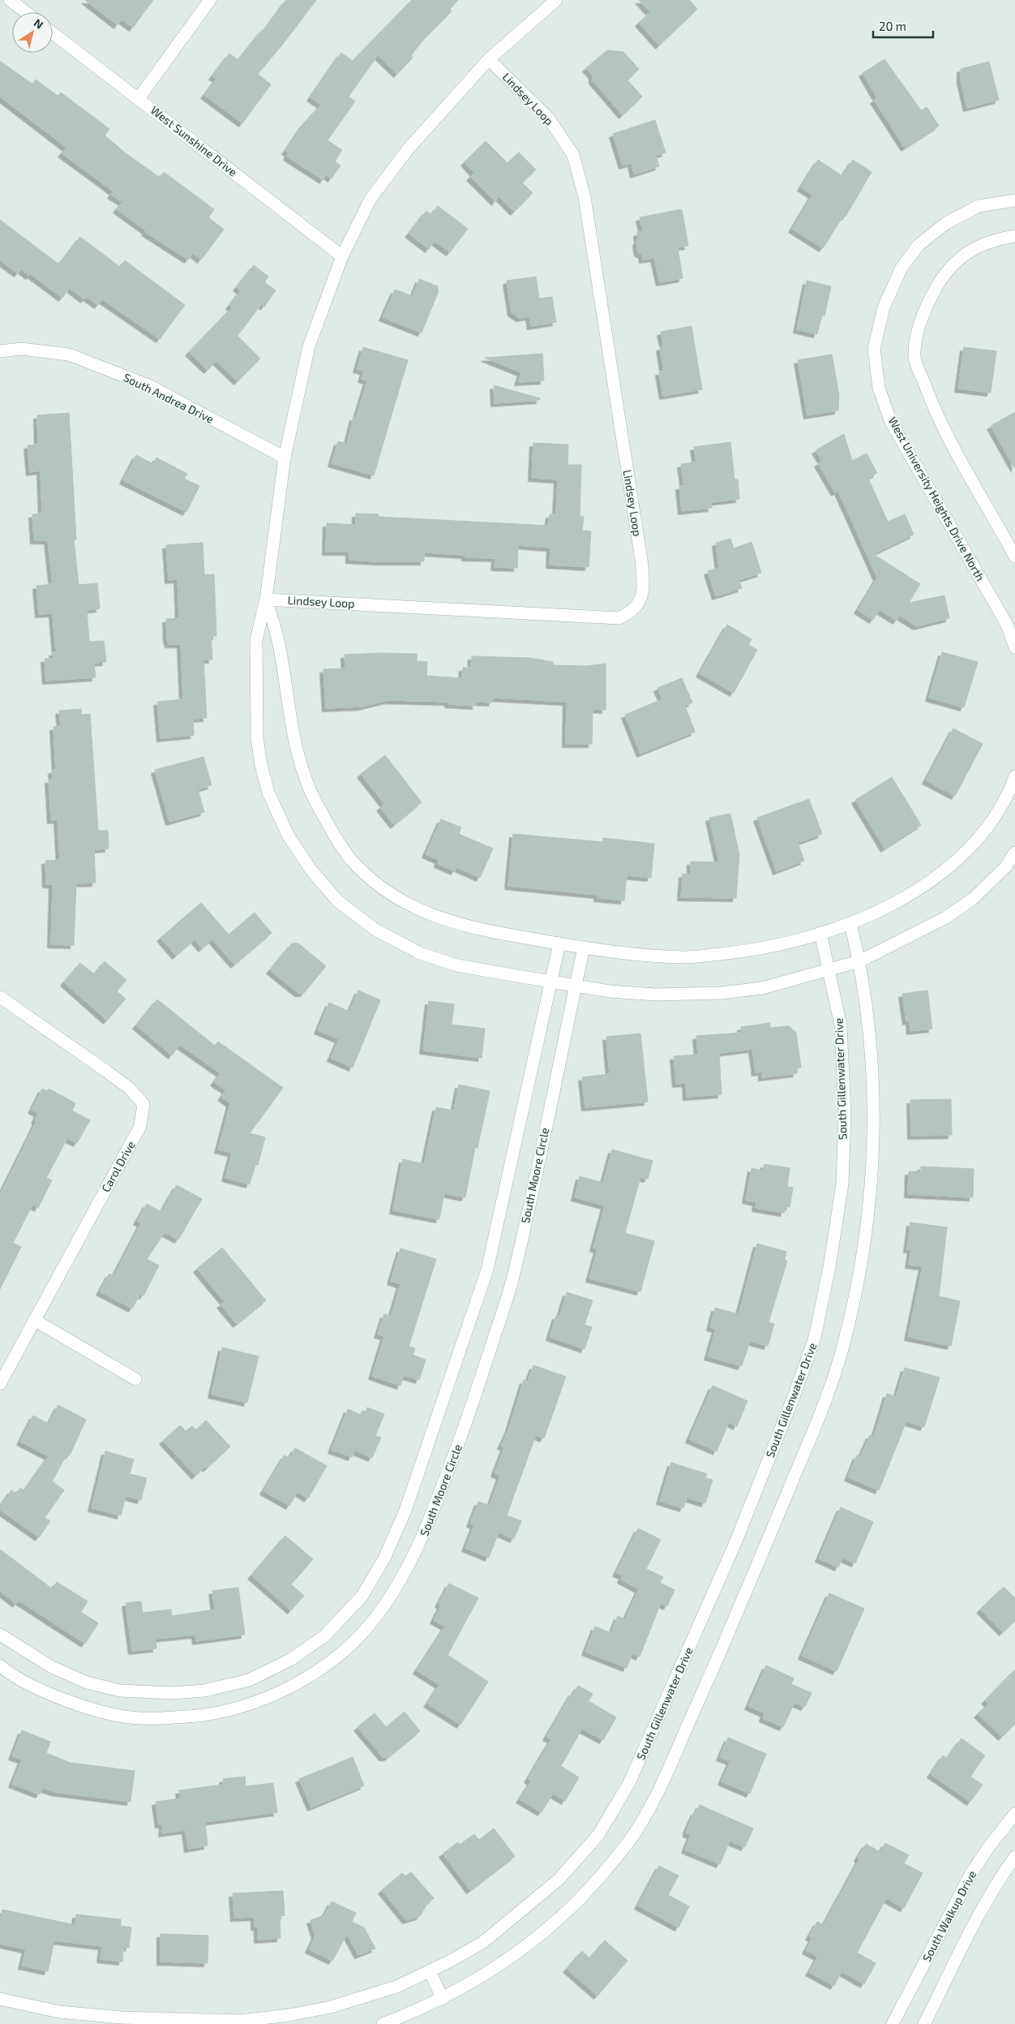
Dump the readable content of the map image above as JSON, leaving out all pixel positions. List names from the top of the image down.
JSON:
{
  "streets": {
    "street": [
      "Lindsey Loop",
      "West Sunshine Drive",
      "South Andrea Drive",
      "West University Heights Drive North",
      "South Gillenwater Drive",
      "Carol Drive",
      "South Moore Circle",
      "South Walkup Drive"
    ]
  },
  "scale_bar": "20 m",
  "north": "top right"
}
